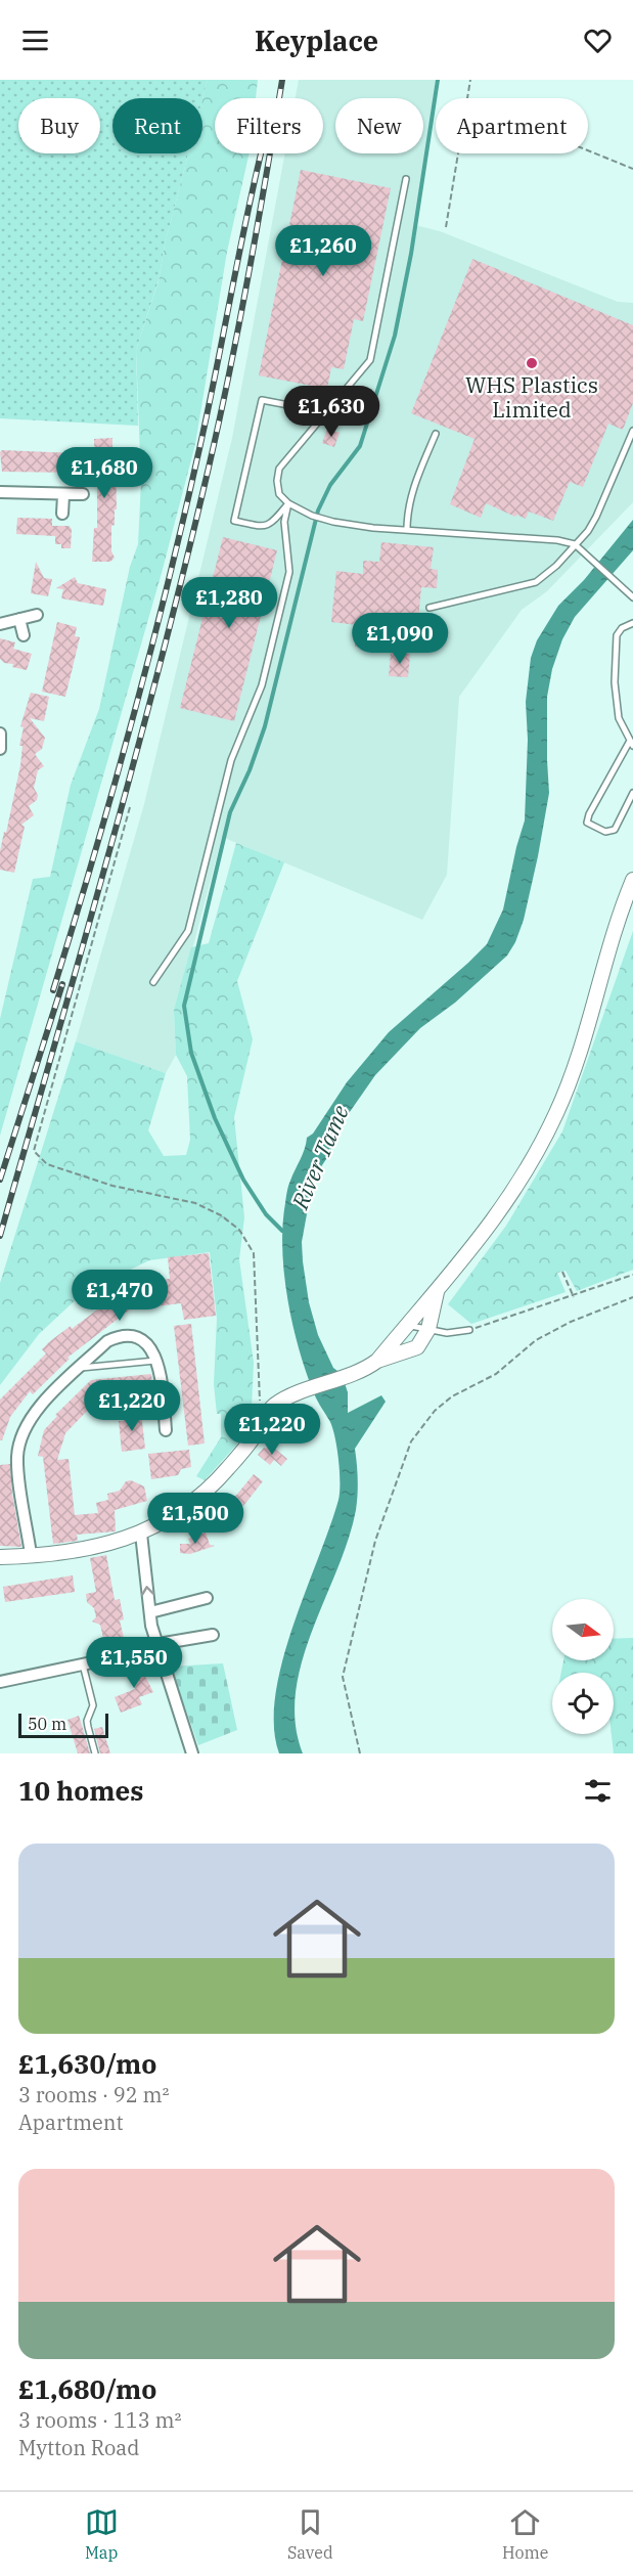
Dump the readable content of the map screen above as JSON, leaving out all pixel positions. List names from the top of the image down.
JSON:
{
  "water": ["River Tame"],
  "places": ["WHS Plastics Limited"],
  "scale_bar": "50 m",
  "north": "right",
  "page": {
    "header": "Keyplace",
    "chip": [
      "Buy",
      "Rent",
      "Filters",
      "New",
      "Apartment"
    ],
    "price": [
      "£1,260",
      "£1,630",
      "£1,680",
      "£1,280",
      "£1,090",
      "£1,470",
      "£1,220",
      "£1,220",
      "£1,500",
      "£1,550"
    ],
    "scale": "50 m",
    "heading": "10 homes",
    "list": [
      {
        "name": "£1,630/mo",
        "note": "3 rooms · 92 m² · Apartment"
      },
      {
        "name": "£1,680/mo",
        "note": "3 rooms · 113 m² · Mytton Road"
      }
    ],
    "tabs": ["Map", "Saved", "Home"]
  }
}
